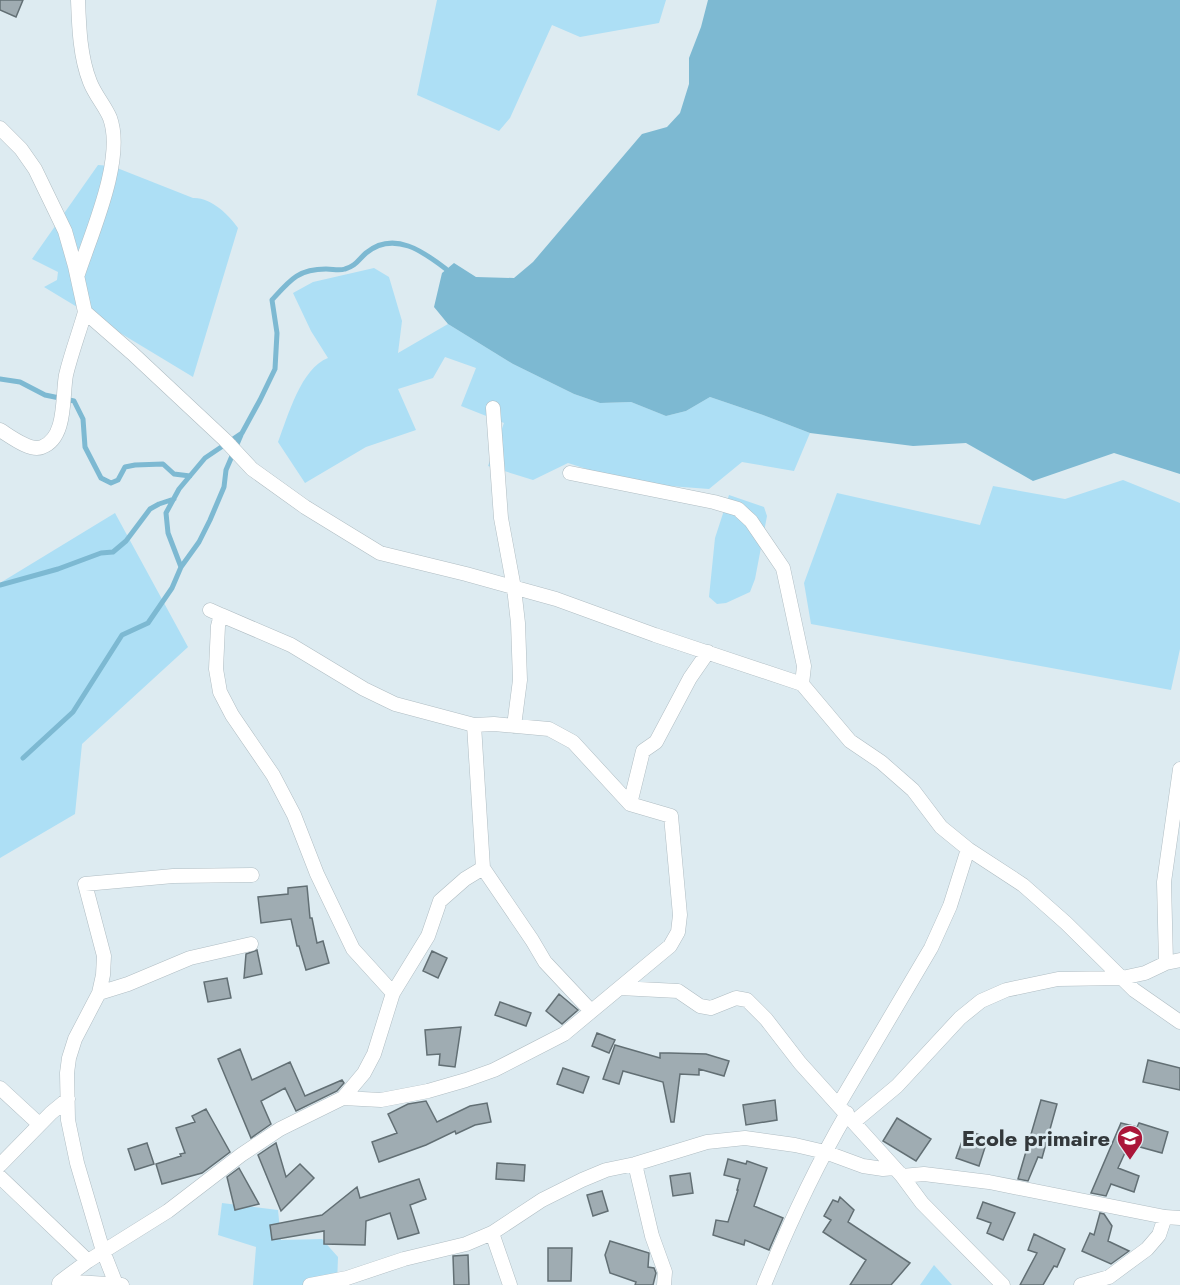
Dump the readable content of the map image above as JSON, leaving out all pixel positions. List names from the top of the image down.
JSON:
{
  "places": {
    "school or university": ["Ecole primaire"]
  }
}
